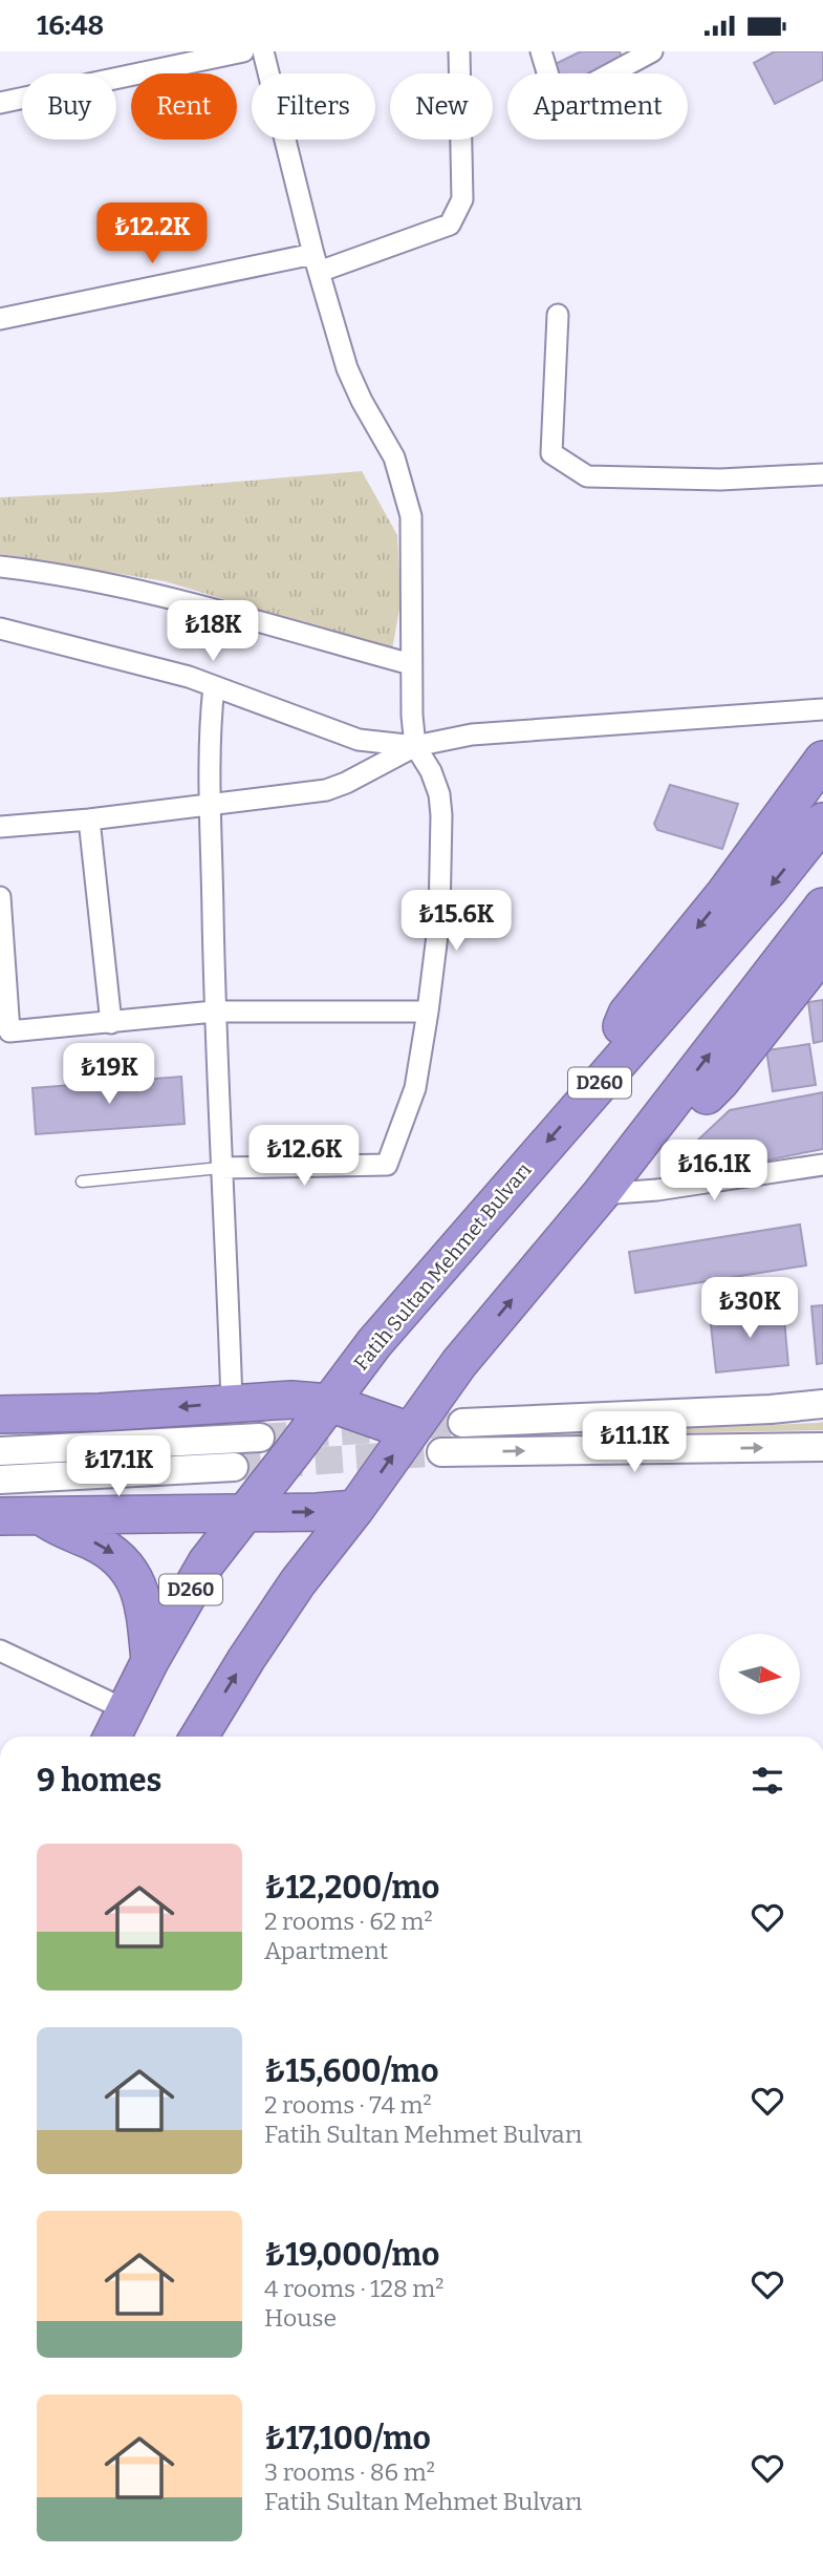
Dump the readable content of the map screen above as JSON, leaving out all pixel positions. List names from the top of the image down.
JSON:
{
  "streets": {
    "highway": ["D260", "Fatih Sultan Mehmet Bulvarı"]
  },
  "north": "right",
  "page": {
    "status": "16:48",
    "chip": [
      "Buy",
      "Rent",
      "Filters",
      "New",
      "Apartment"
    ],
    "price": [
      "₺12.2K",
      "₺18K",
      "₺15.6K",
      "₺19K",
      "₺12.6K",
      "₺16.1K",
      "₺30K",
      "₺11.1K",
      "₺17.1K"
    ],
    "heading": "9 homes",
    "list": [
      {
        "name": "₺12,200/mo",
        "note": "2 rooms · 62 m² · Apartment"
      },
      {
        "name": "₺15,600/mo",
        "note": "2 rooms · 74 m² · Fatih Sultan Mehmet Bulvarı"
      },
      {
        "name": "₺19,000/mo",
        "note": "4 rooms · 128 m² · House"
      },
      {
        "name": "₺17,100/mo",
        "note": "3 rooms · 86 m² · Fatih Sultan Mehmet Bulvarı"
      }
    ]
  }
}
